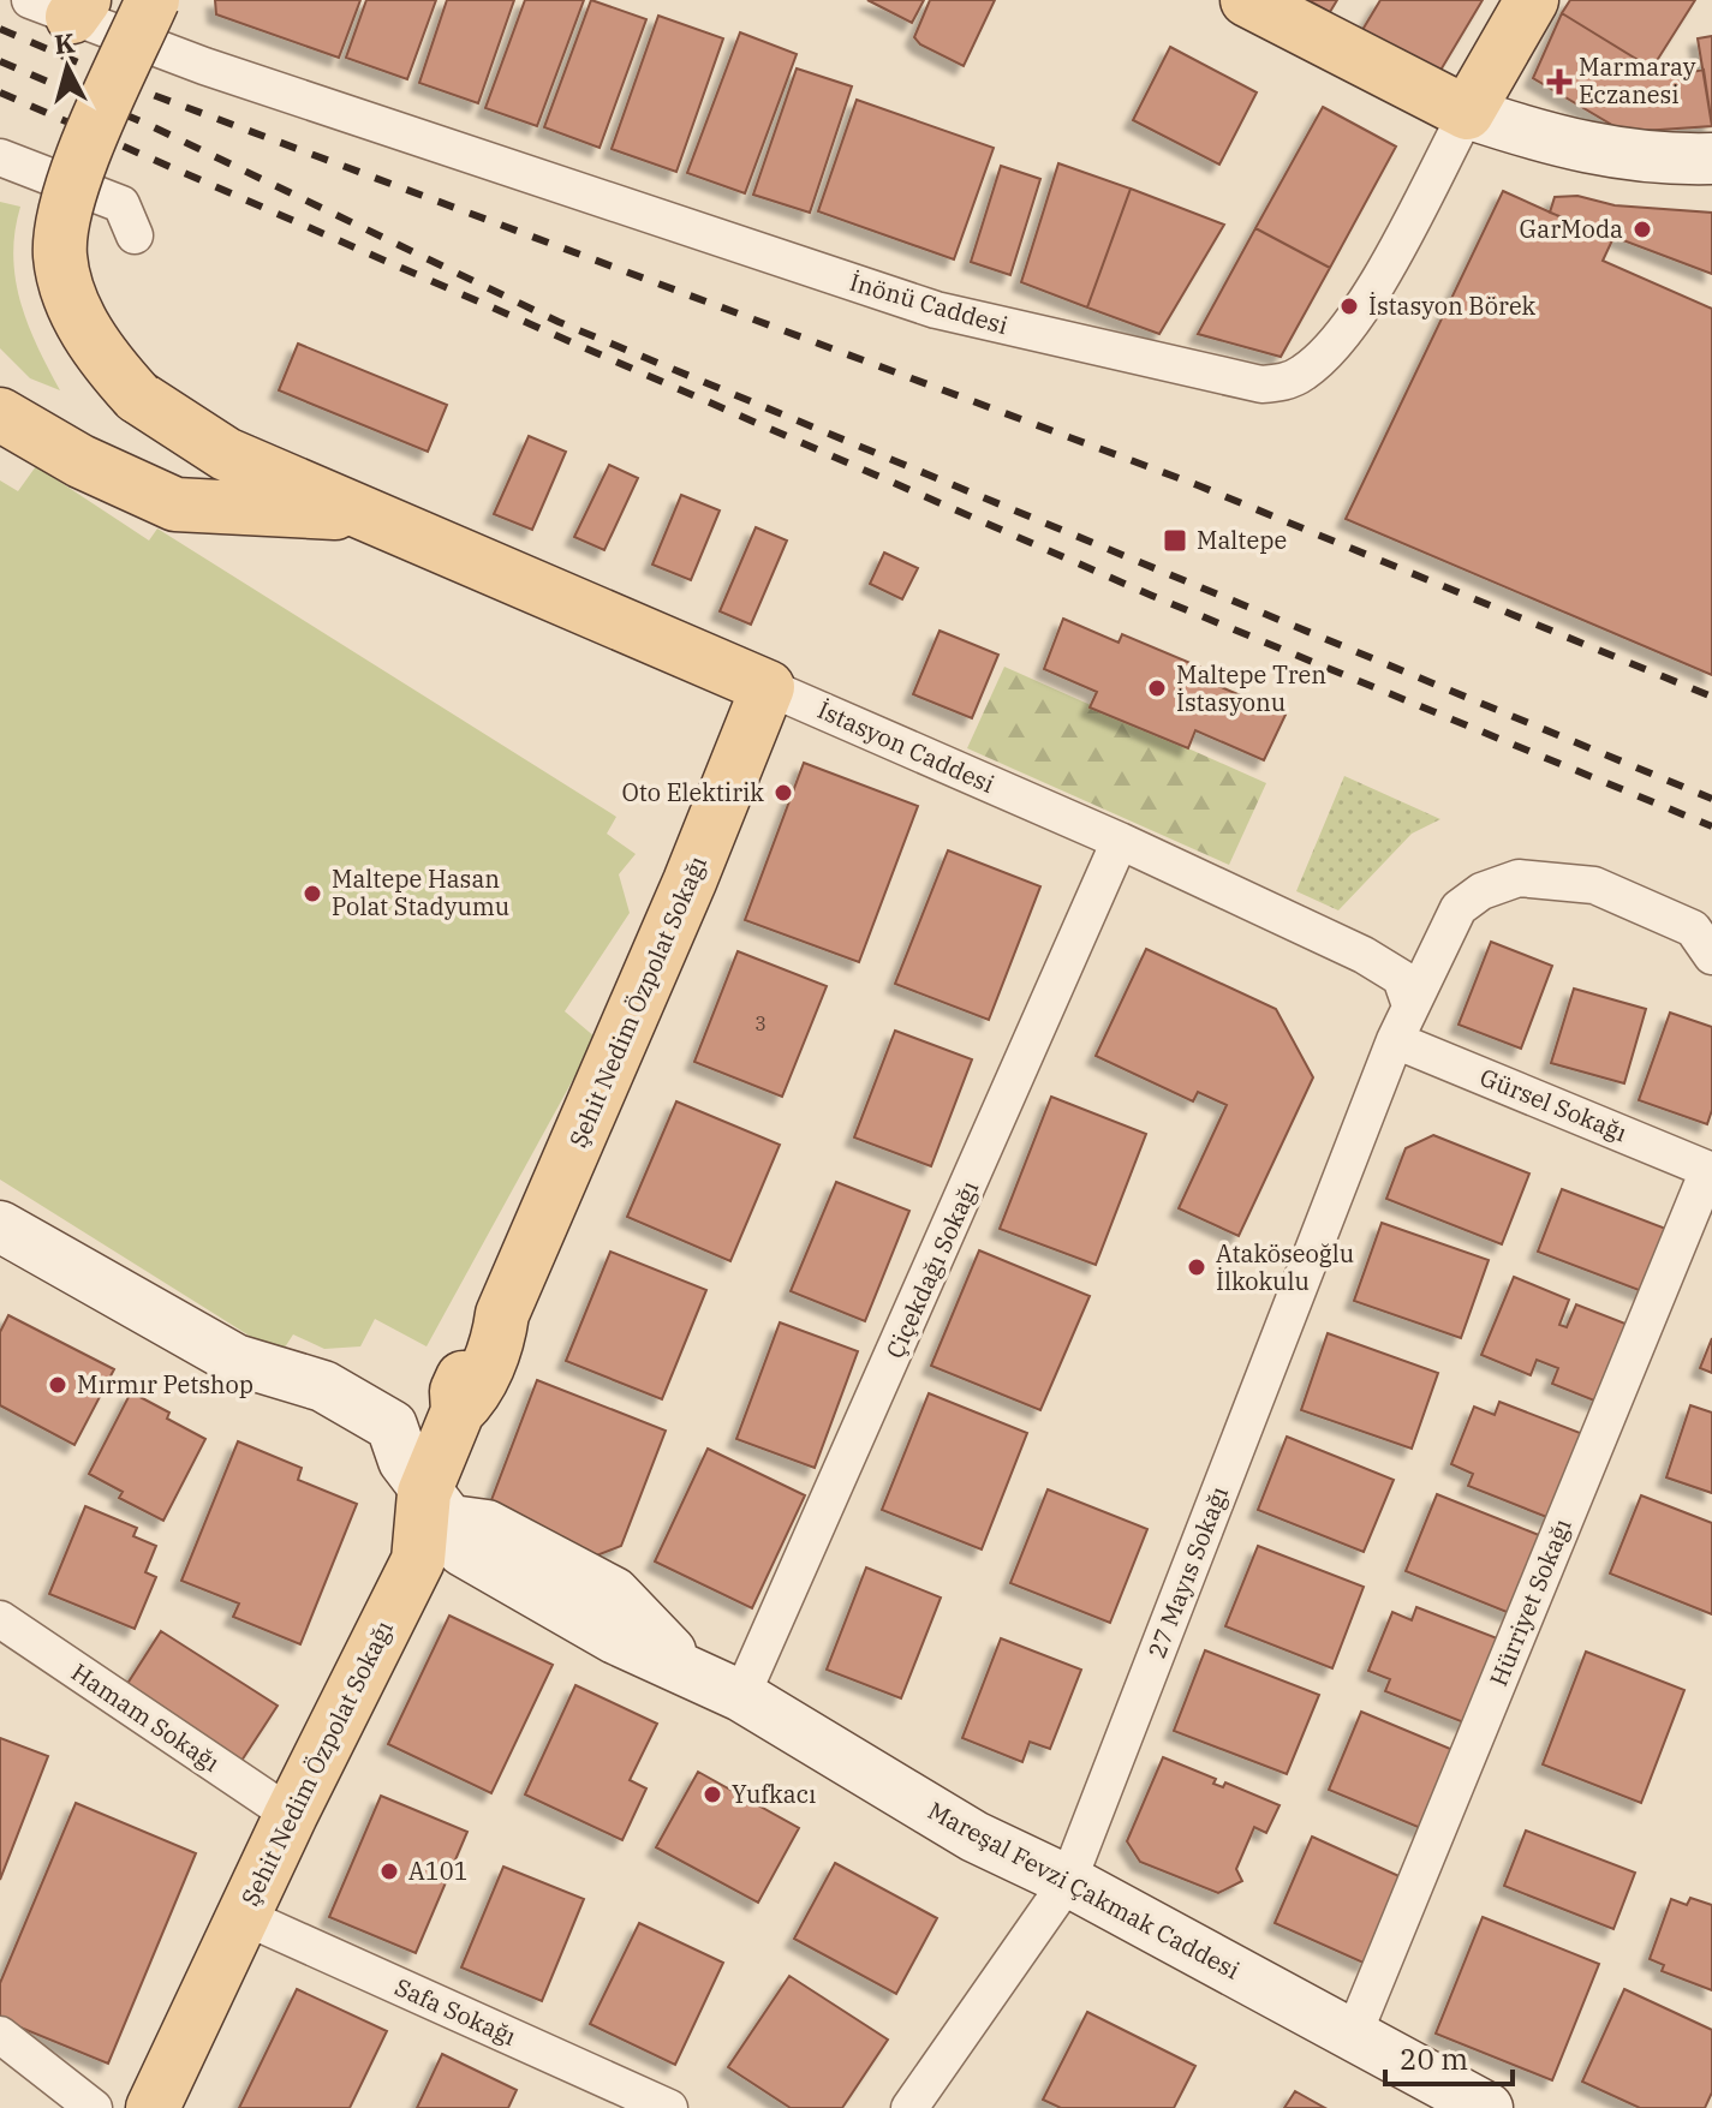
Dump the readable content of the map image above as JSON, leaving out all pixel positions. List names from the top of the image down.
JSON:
{
  "streets": {
    "main road": ["İnönü Caddesi", "İstasyon Caddesi", "Şehit Nedim Özpolat Sokağı"],
    "street": [
      "Gürsel Sokağı",
      "Çiçekdağı Sokağı",
      "27 Mayıs Sokağı",
      "Hürriyet Sokağı",
      "Hamam Sokağı",
      "Mareşal Fevzi Çakmak Caddesi",
      "Safa Sokağı"
    ]
  },
  "crossings": [
    ["İnönü Caddesi", "İstasyon Caddesi"],
    ["İstasyon Caddesi", "Şehit Nedim Özpolat Sokağı"],
    ["İstasyon Caddesi", "Çiçekdağı Sokağı"],
    ["İstasyon Caddesi", "27 Mayıs Sokağı"],
    ["Şehit Nedim Özpolat Sokağı", "Hamam Sokağı"],
    ["Şehit Nedim Özpolat Sokağı", "Mareşal Fevzi Çakmak Caddesi"],
    ["Şehit Nedim Özpolat Sokağı", "Safa Sokağı"],
    ["Gürsel Sokağı", "27 Mayıs Sokağı"],
    ["Gürsel Sokağı", "Hürriyet Sokağı"],
    ["Çiçekdağı Sokağı", "Mareşal Fevzi Çakmak Caddesi"],
    ["27 Mayıs Sokağı", "Mareşal Fevzi Çakmak Caddesi"],
    ["Hürriyet Sokağı", "Mareşal Fevzi Çakmak Caddesi"]
  ],
  "places": {
    "health": ["Marmaray Eczanesi"],
    "other": [
      "GarModa",
      "İstasyon Börek",
      "Maltepe Tren İstasyonu",
      "Oto Elektirik",
      "Maltepe Hasan Polat Stadyumu",
      "Ataköseoğlu İlkokulu",
      "Mırmır Petshop",
      "Yufkacı",
      "A101"
    ],
    "transit": ["Maltepe"]
  },
  "house_numbers": ["3"],
  "scale_bar": "20 m",
  "north": "top"
}
